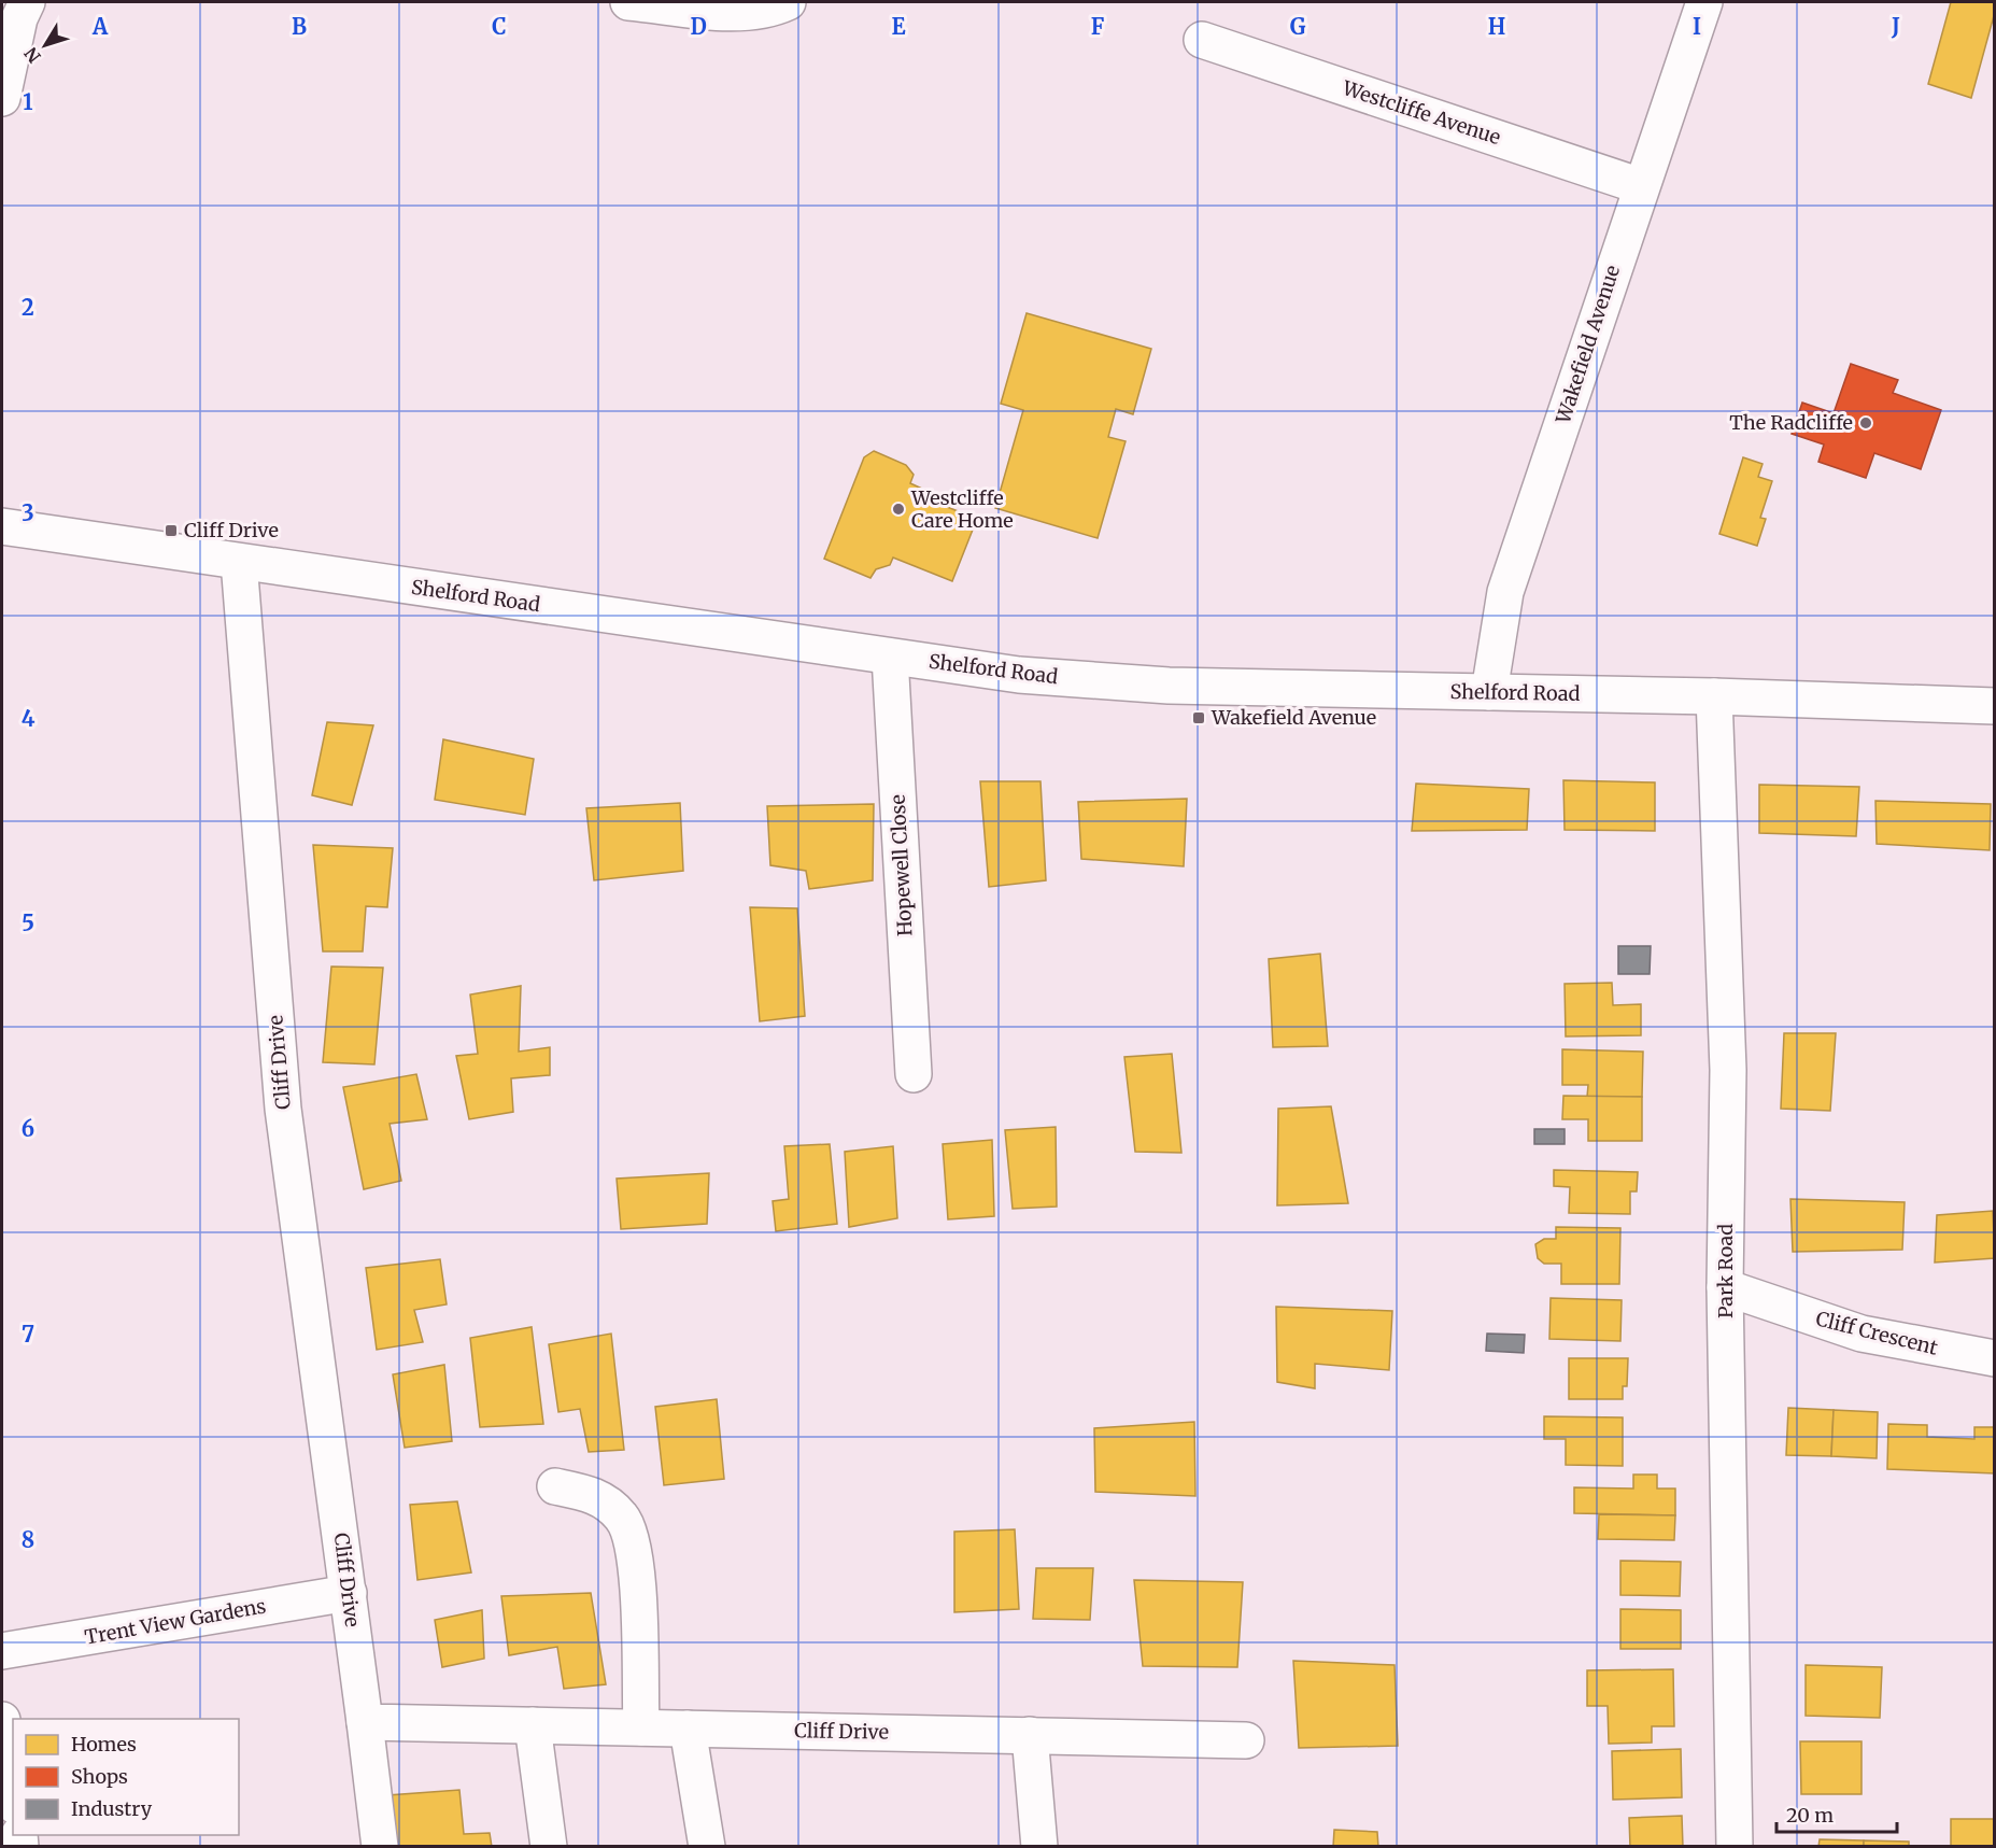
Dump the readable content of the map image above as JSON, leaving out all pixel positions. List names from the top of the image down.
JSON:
{
  "streets": {
    "street": [
      "Westcliffe Avenue",
      "Wakefield Avenue",
      "Shelford Road",
      "Hopewell Close",
      "Cliff Drive",
      "Park Road",
      "Cliff Crescent",
      "Trent View Gardens"
    ]
  },
  "crossings": [
    ["Westcliffe Avenue", "Wakefield Avenue"],
    ["Wakefield Avenue", "Shelford Road"],
    ["Shelford Road", "Hopewell Close"],
    ["Shelford Road", "Cliff Drive"],
    ["Shelford Road", "Park Road"],
    ["Cliff Drive", "Trent View Gardens"],
    ["Park Road", "Cliff Crescent"]
  ],
  "places": {
    "other": ["The Radcliffe", "Westcliffe Care Home"],
    "transit": ["Cliff Drive", "Wakefield Avenue"]
  },
  "legend": ["Homes", "Shops", "Industry"],
  "scale_bar": "20 m",
  "north": "bottom left",
  "grid": {
    "columns": [
      "A",
      "B",
      "C",
      "D",
      "E",
      "F",
      "G",
      "H",
      "I",
      "J"
    ],
    "rows": [
      "1",
      "2",
      "3",
      "4",
      "5",
      "6",
      "7",
      "8"
    ]
  }
}
